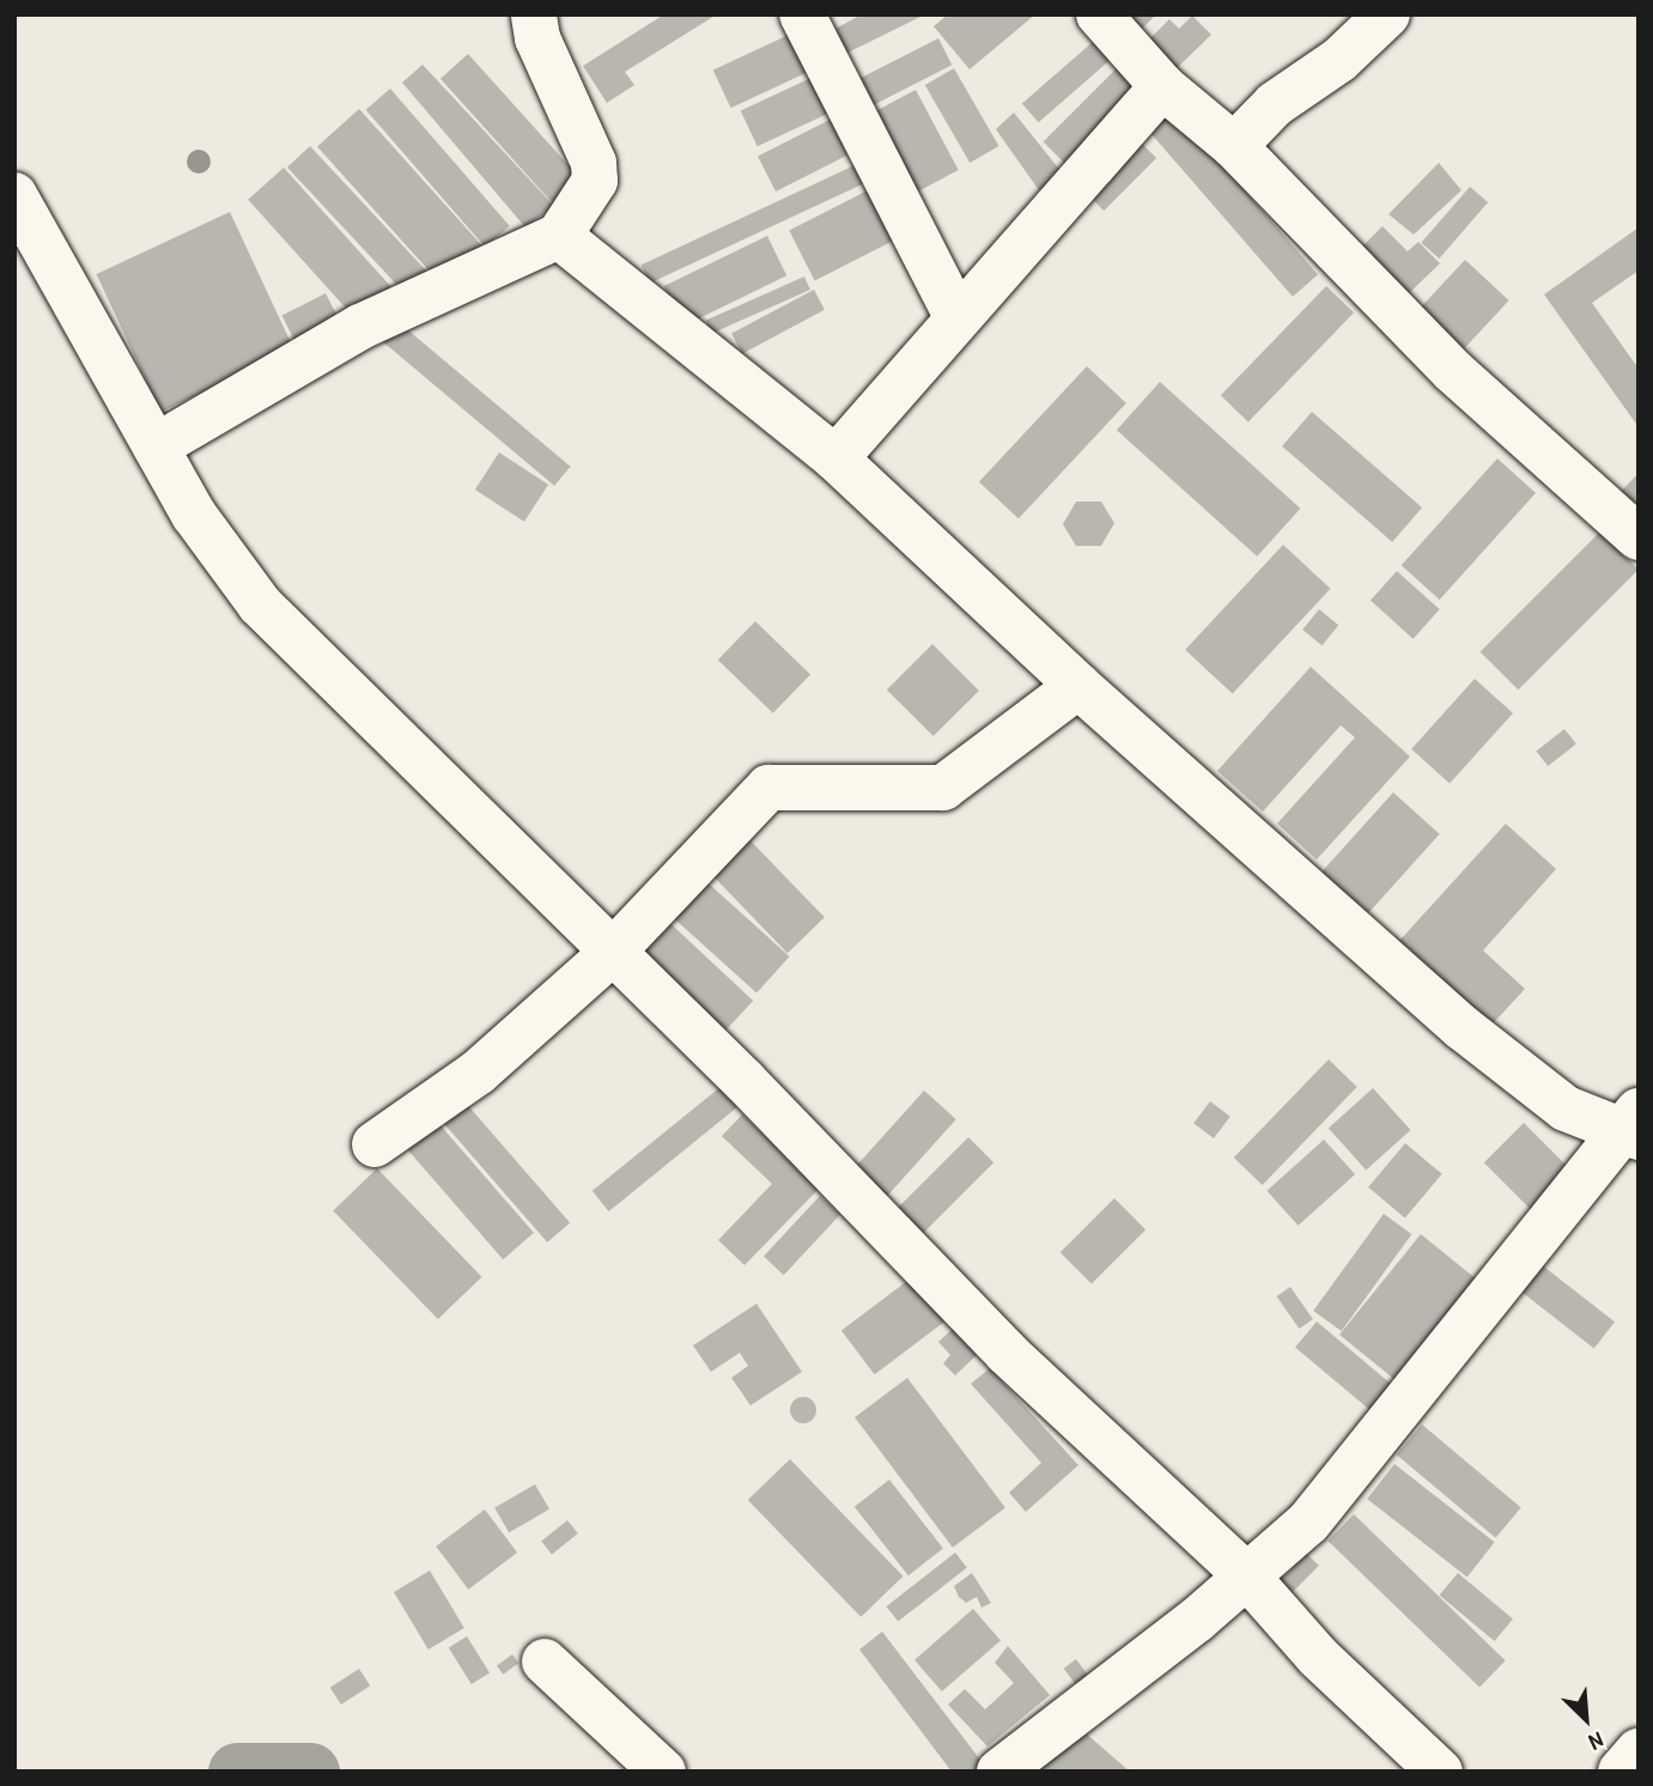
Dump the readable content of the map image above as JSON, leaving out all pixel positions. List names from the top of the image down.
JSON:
{
  "north": "bottom right"
}
